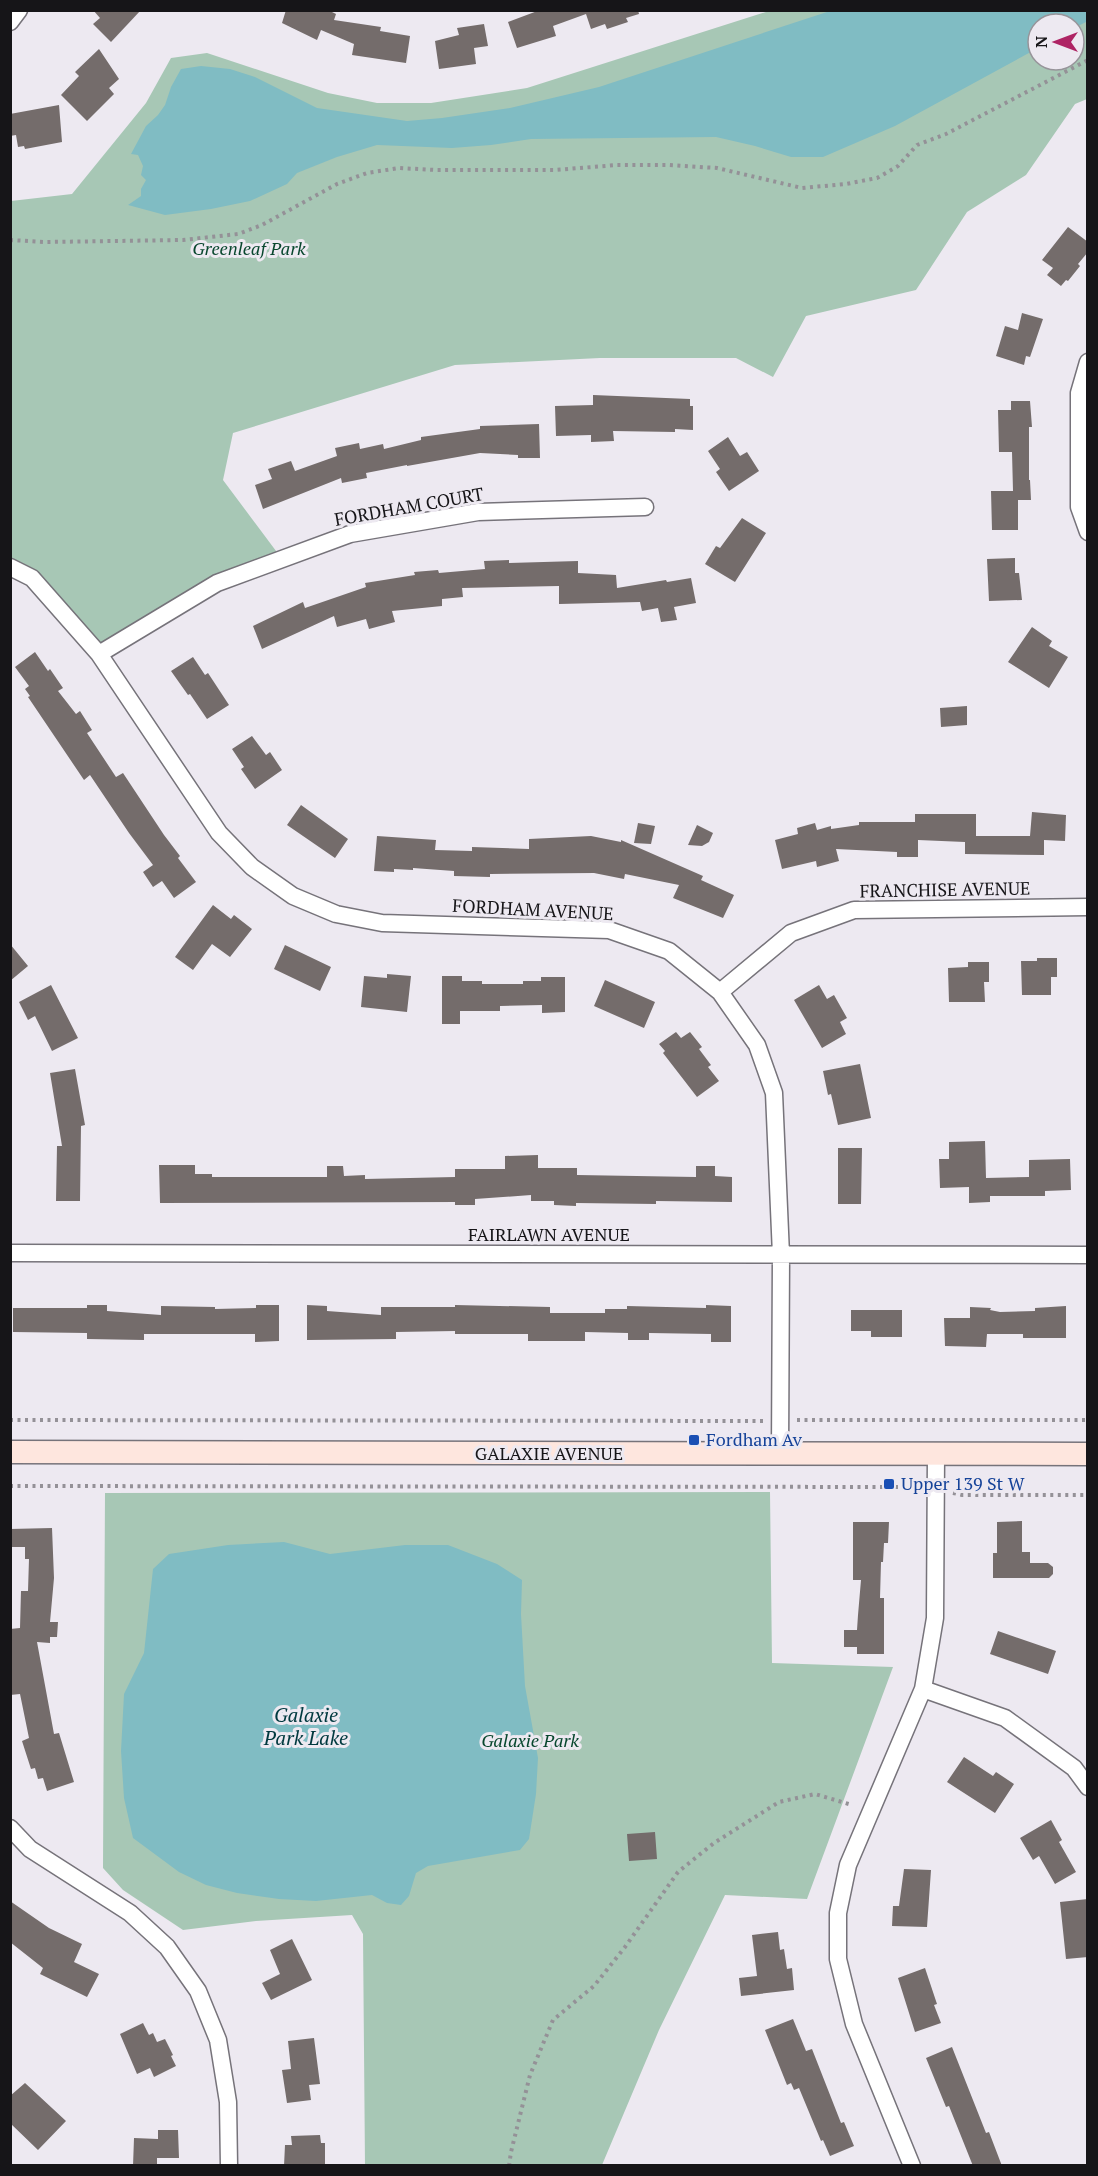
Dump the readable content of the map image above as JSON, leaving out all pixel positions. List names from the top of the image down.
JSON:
{
  "streets": {
    "street": [
      "FORDHAM COURT",
      "FRANCHISE AVENUE",
      "FORDHAM AVENUE",
      "FAIRLAWN AVENUE",
      "GALAXIE AVENUE"
    ]
  },
  "crossings": [
    ["FORDHAM COURT", "FORDHAM AVENUE"],
    ["FRANCHISE AVENUE", "FORDHAM AVENUE"],
    ["FORDHAM AVENUE", "FAIRLAWN AVENUE"],
    ["FORDHAM AVENUE", "GALAXIE AVENUE"]
  ],
  "water": ["Galaxie Park Lake"],
  "parks": ["Greenleaf Park", "Galaxie Park"],
  "places": {
    "transit": ["Fordham Av", "Upper 139 St W"]
  },
  "north": "left"
}
